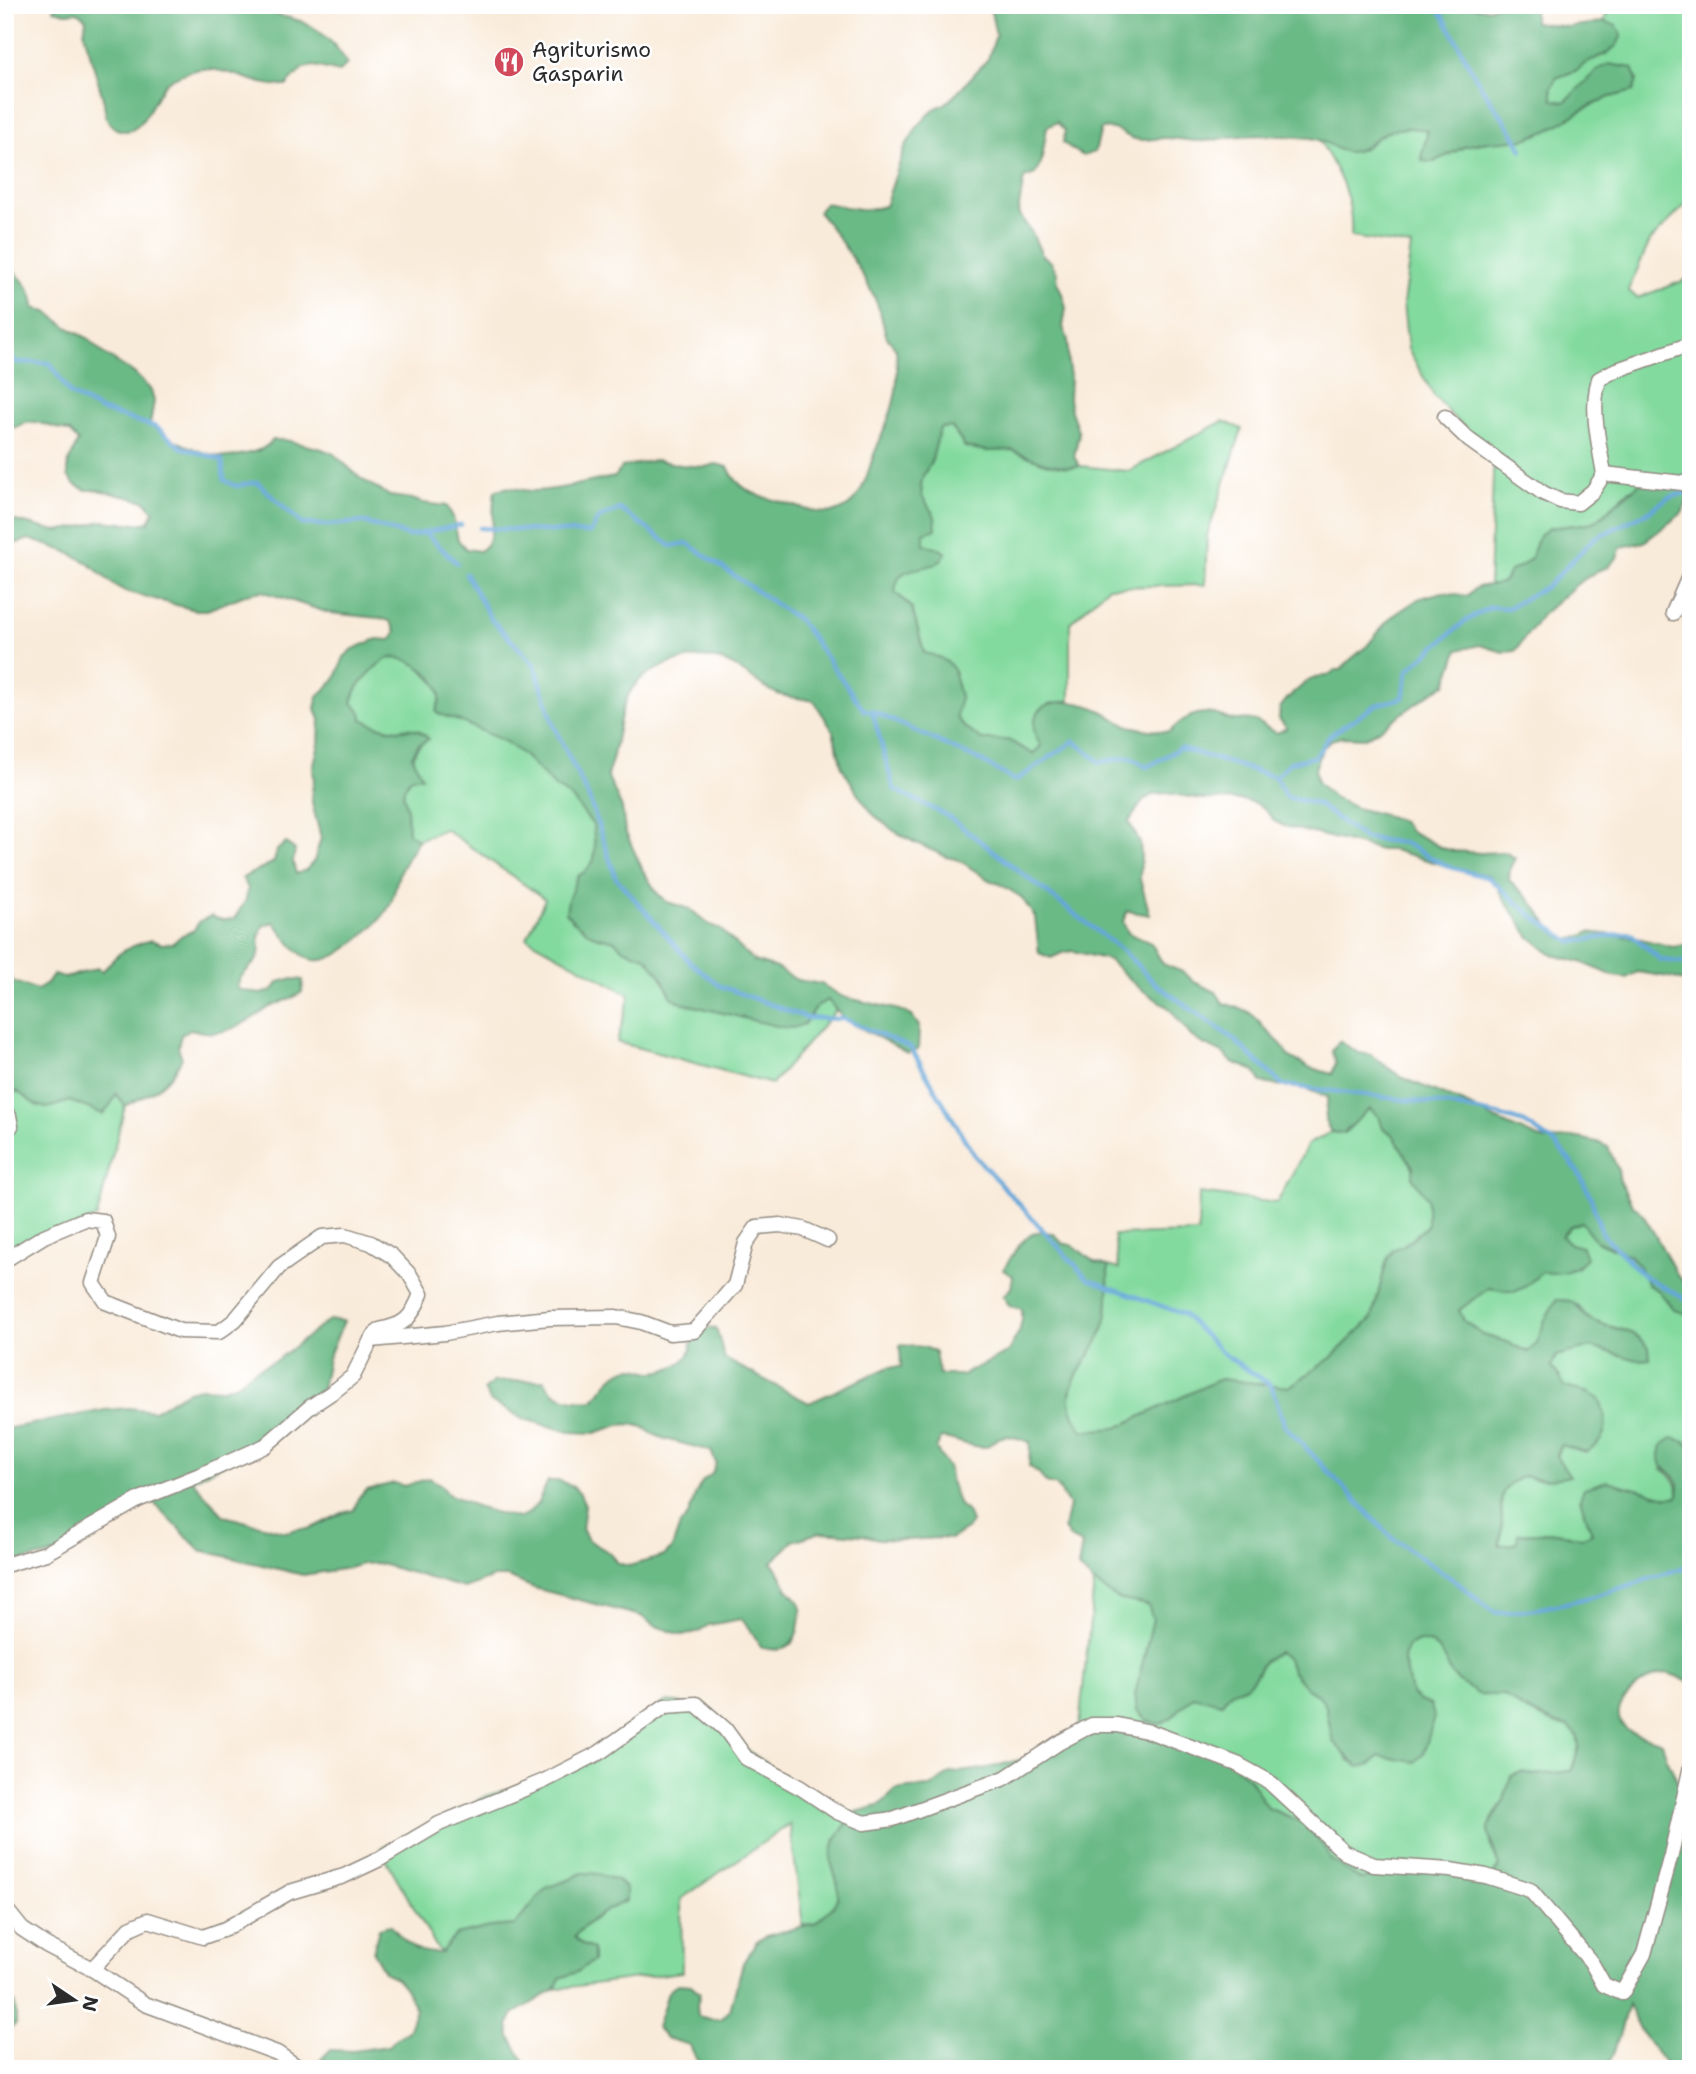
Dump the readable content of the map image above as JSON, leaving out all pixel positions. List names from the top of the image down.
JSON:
{
  "places": {
    "restaurant": ["Agriturismo Gasparin"]
  },
  "north": "right"
}
